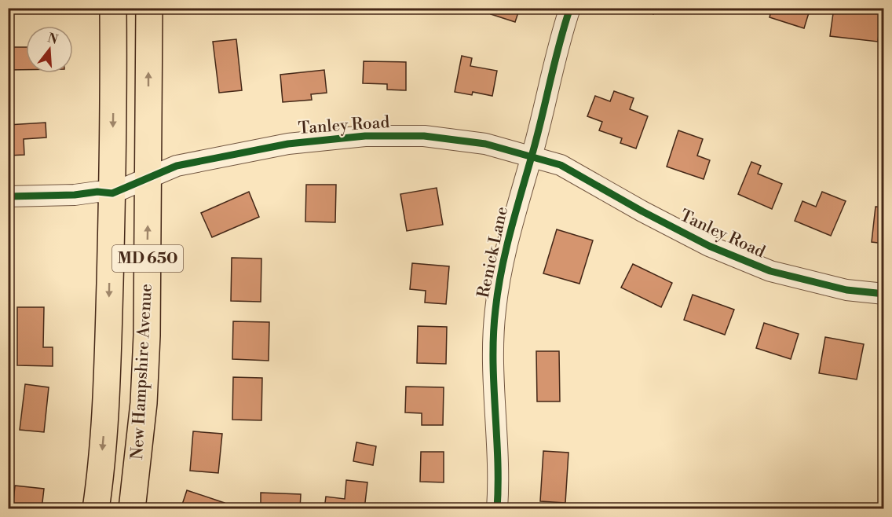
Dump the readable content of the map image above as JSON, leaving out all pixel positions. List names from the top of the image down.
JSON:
{
  "streets": {
    "main road": ["MD 650", "New Hampshire Avenue"],
    "street": ["Tanley Road", "Renick Lane"]
  },
  "crossings": [
    ["Tanley Road", "Renick Lane"],
    ["Tanley Road", "MD 650"],
    ["Tanley Road", "New Hampshire Avenue"]
  ],
  "north": "top"
}
